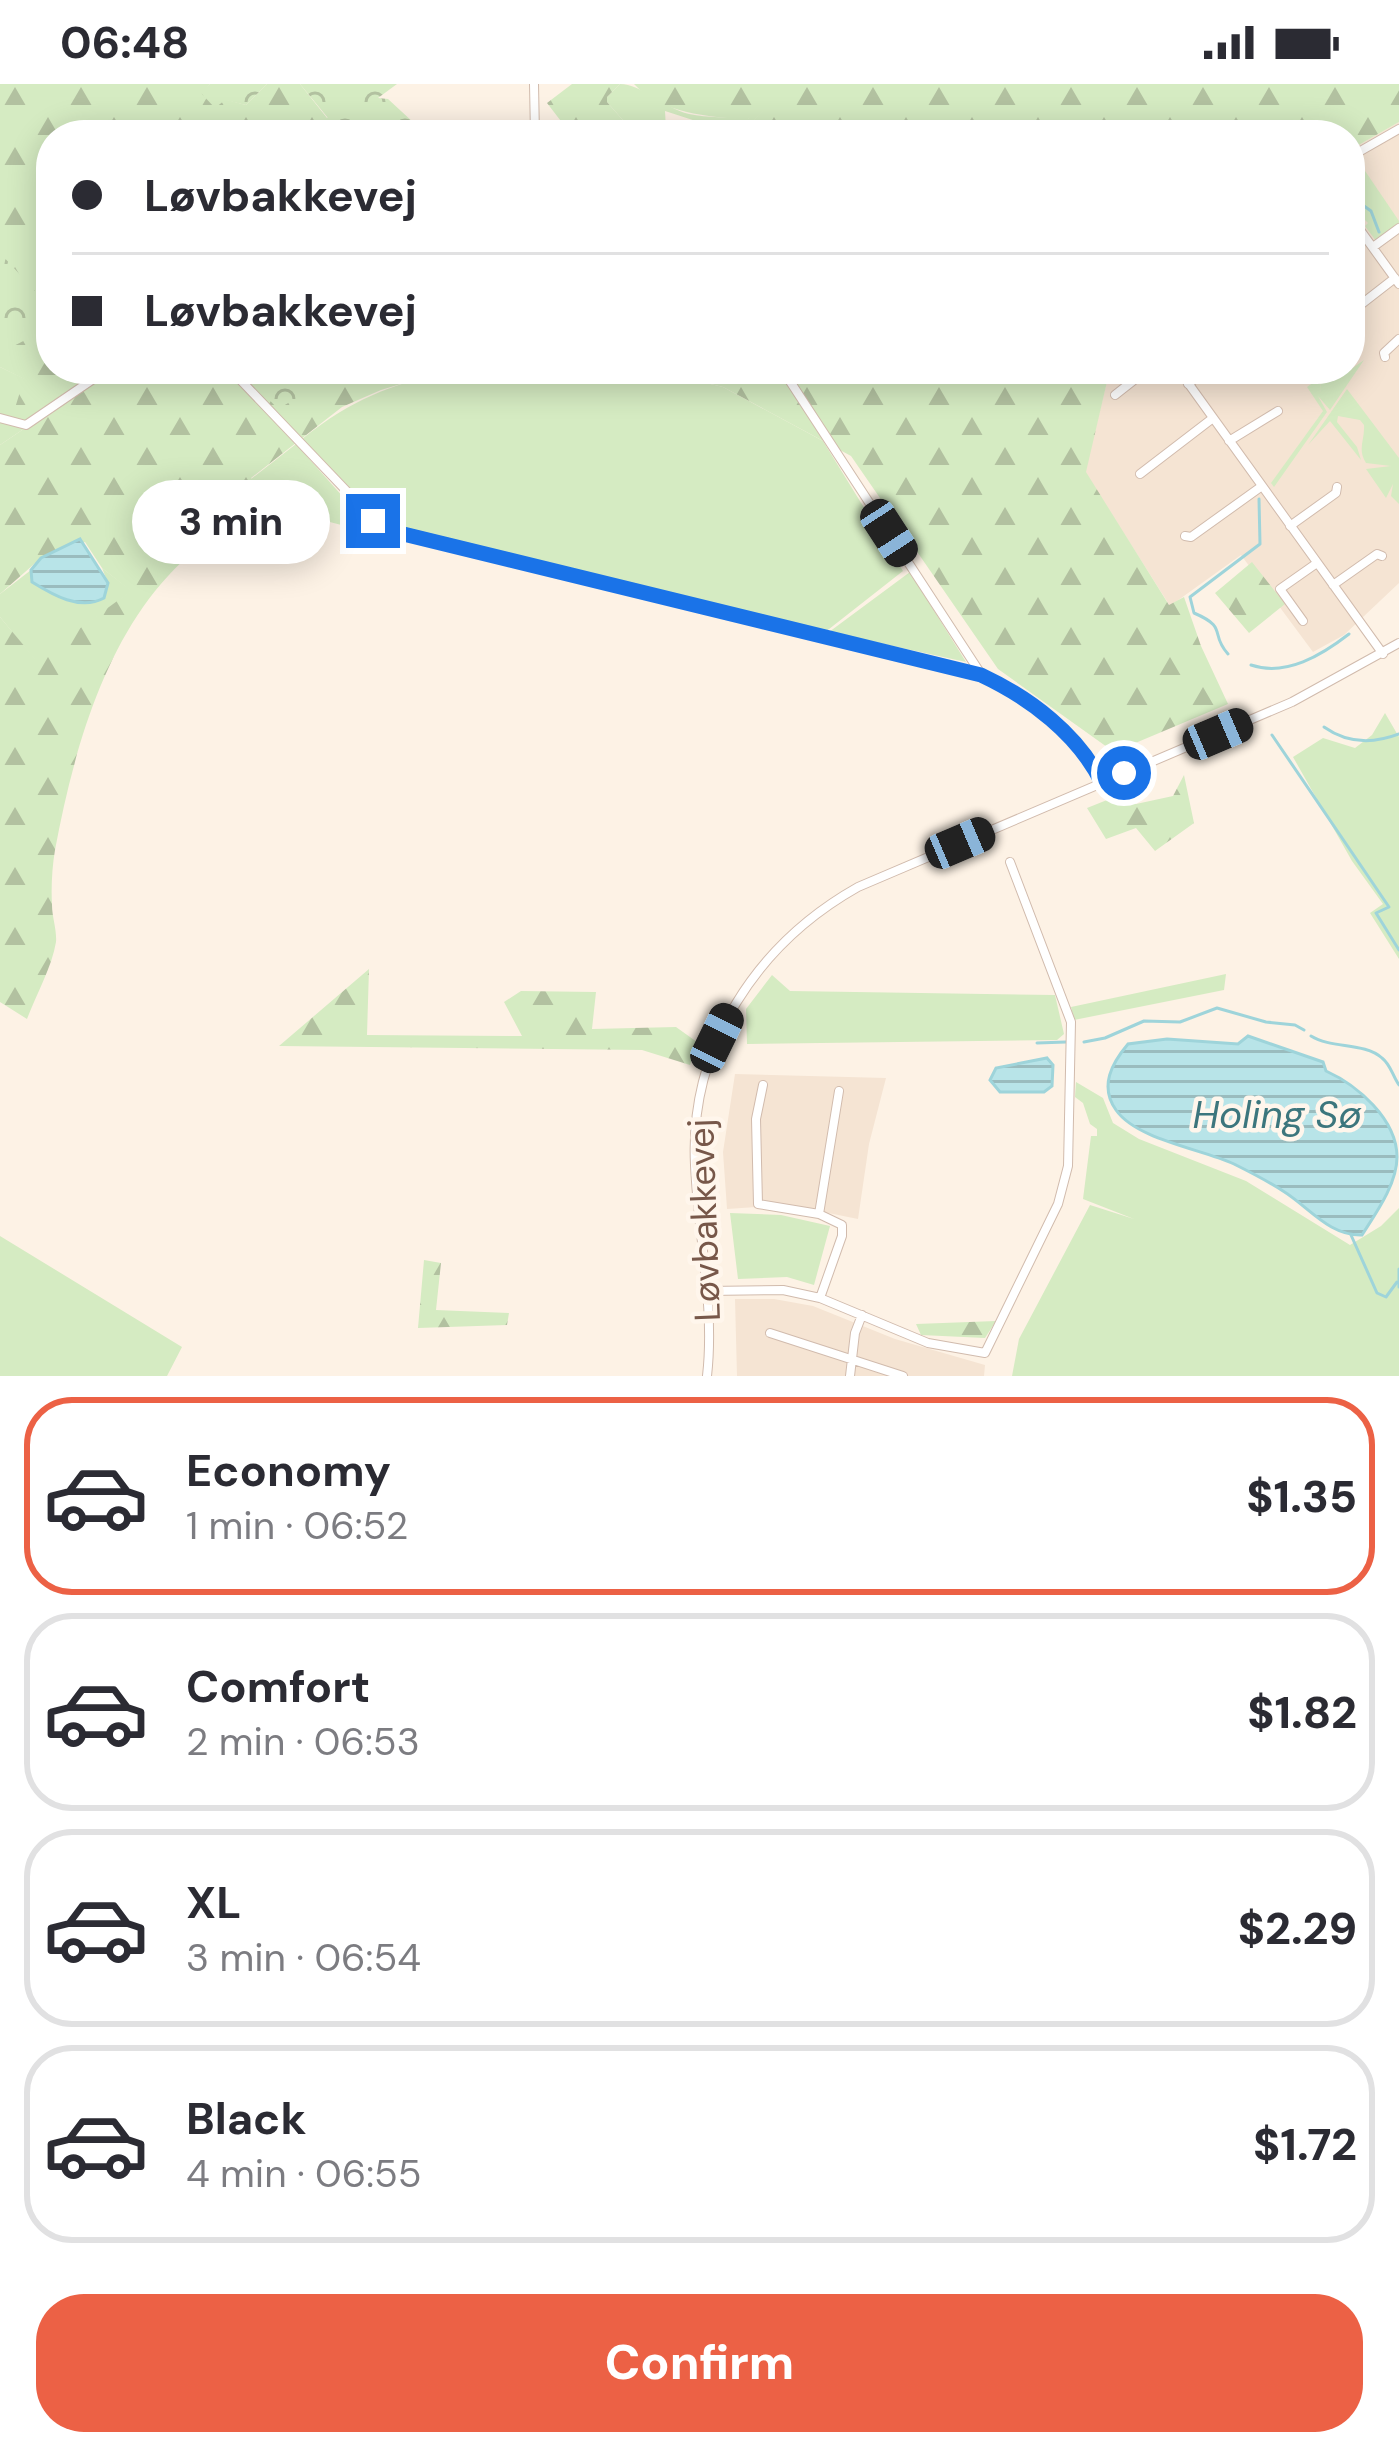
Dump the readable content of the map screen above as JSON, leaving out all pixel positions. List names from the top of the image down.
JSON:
{
  "streets": {
    "street": ["Løvbakkevej"]
  },
  "water": ["Holing Sø"],
  "page": {
    "status": "06:48",
    "banner": ["Løvbakkevej", "Løvbakkevej"],
    "bubble": "3 min",
    "list": [
      {
        "name": "Economy",
        "note": "1 min · 06:52",
        "value": "$1.35"
      },
      {
        "name": "Comfort",
        "note": "2 min · 06:53",
        "value": "$1.82"
      },
      {
        "name": "XL",
        "note": "3 min · 06:54",
        "value": "$2.29"
      },
      {
        "name": "Black",
        "note": "4 min · 06:55",
        "value": "$1.72"
      }
    ],
    "buttons": "Confirm"
  }
}
